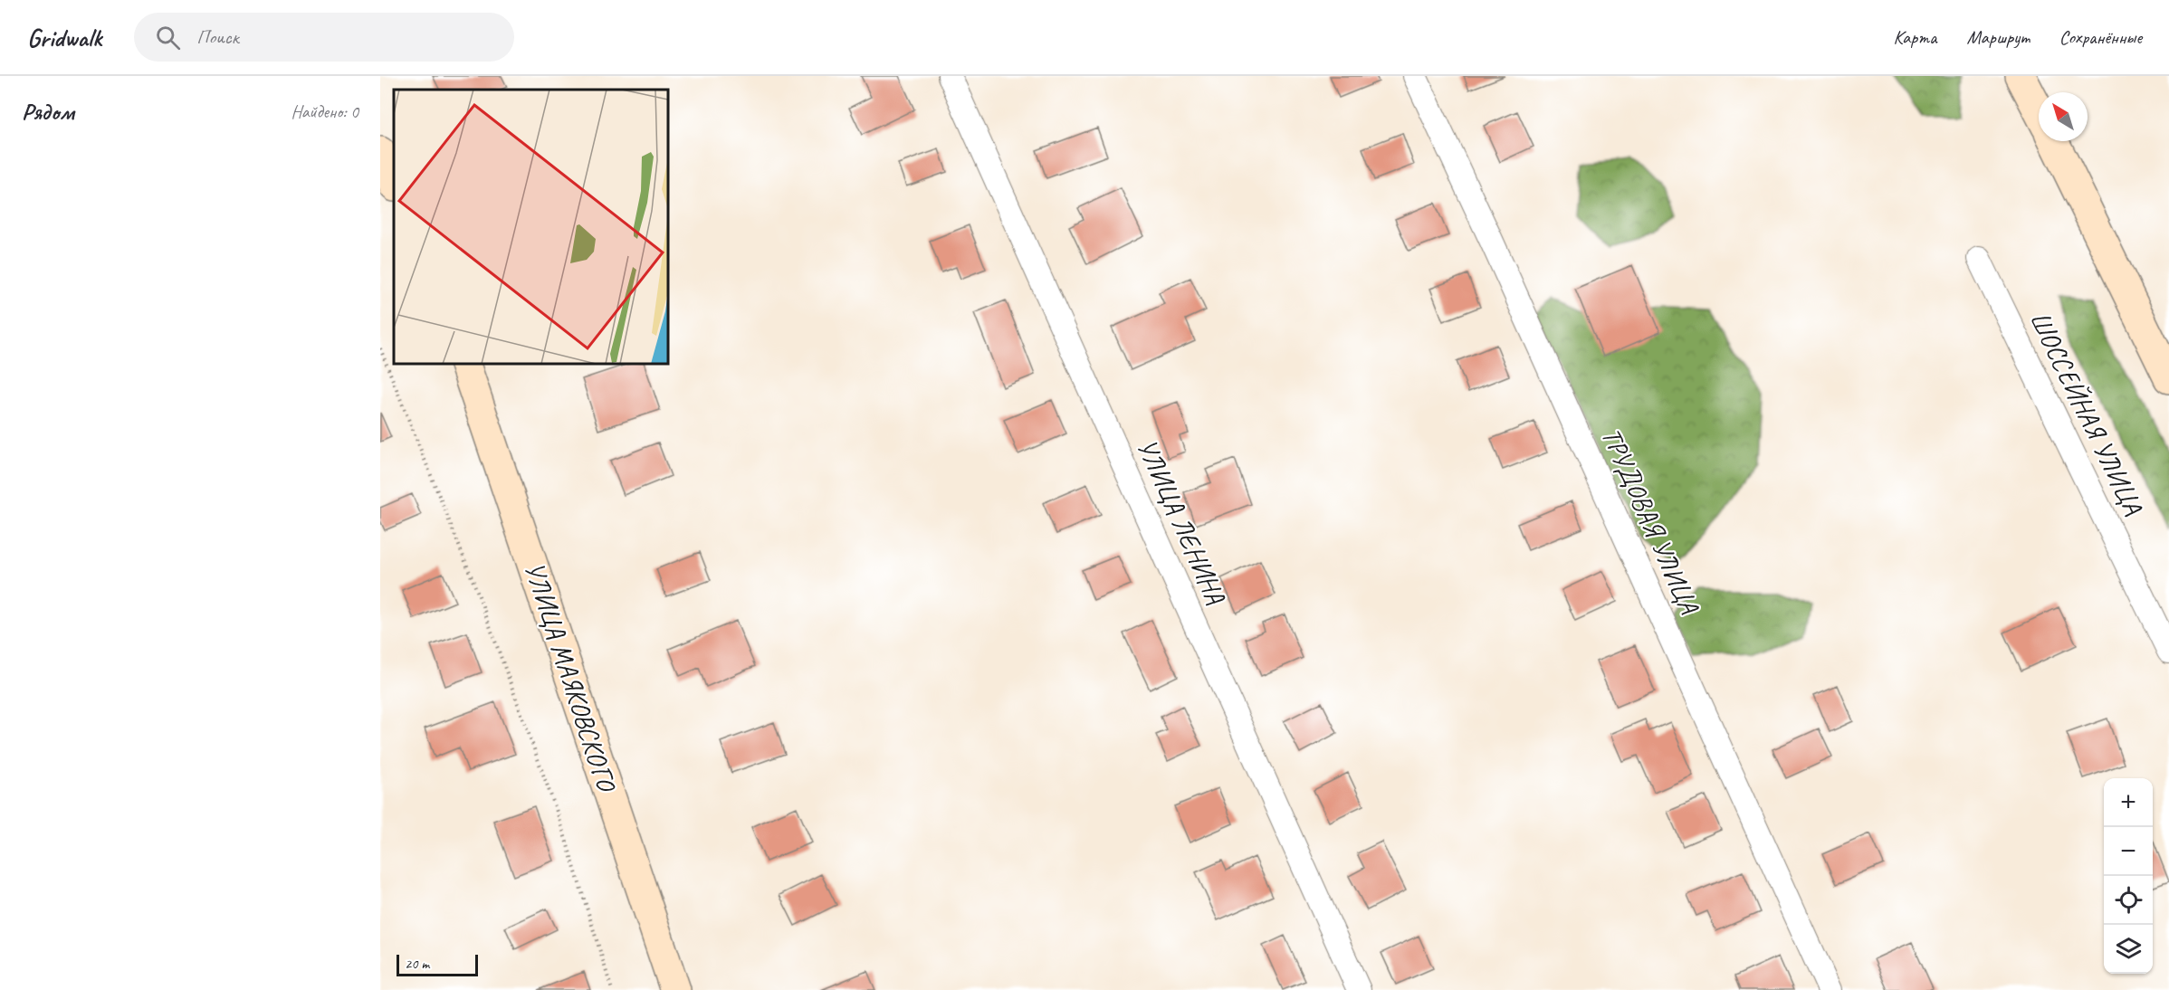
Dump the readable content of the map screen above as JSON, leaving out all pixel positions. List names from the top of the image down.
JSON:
{
  "streets": {
    "street": [
      "ШОССЕЙНАЯ УЛИЦА",
      "ТРУДОВАЯ УЛИЦА",
      "УЛИЦА ЛЕНИНА",
      "УЛИЦА МАЯКОВСКОГО"
    ]
  },
  "scale_bar": "20 m",
  "north": "top left",
  "page": {
    "header": "Gridwalk",
    "search": "Поиск",
    "nav": ["Карта", "Маршрут", "Сохранённые"],
    "heading": ["Рядом", "Найдено: 0"],
    "map_buttons": ["+", "−"],
    "scale": "20 m"
  }
}
